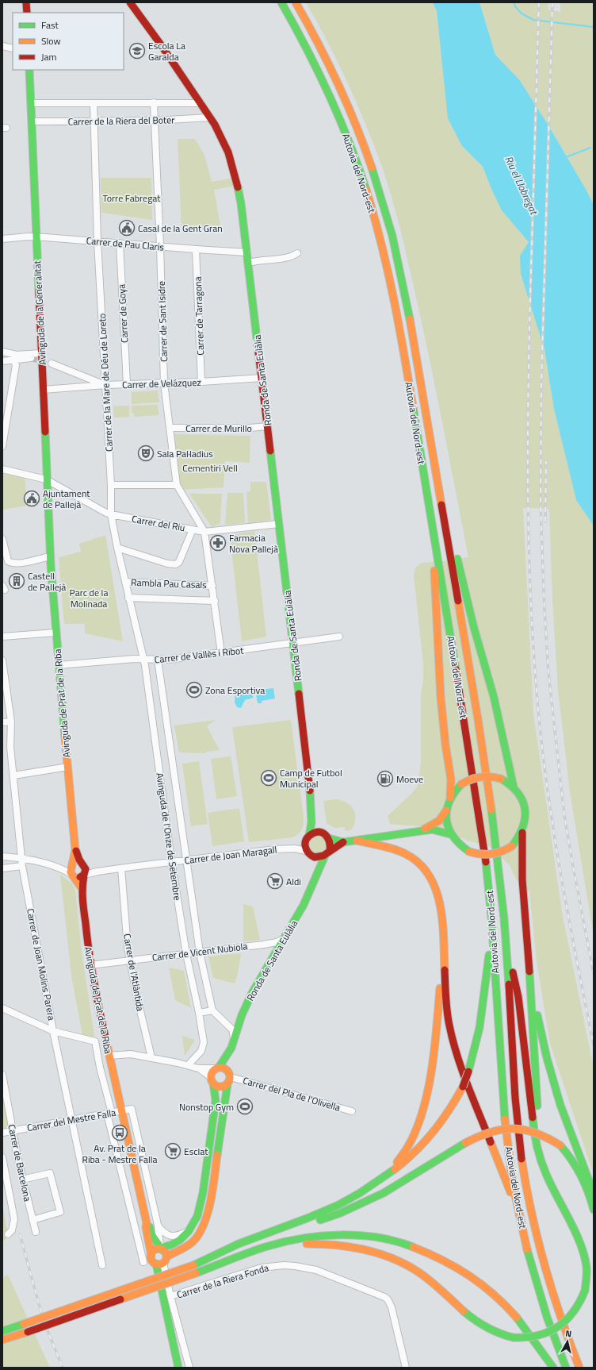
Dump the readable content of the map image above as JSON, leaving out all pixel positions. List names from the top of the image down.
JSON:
{
  "streets": {
    "main road": [
      "Autovia del Nord-est",
      "Avinguda de la Generalitat",
      "Ronda de Santa Eulàlia",
      "Avinguda de Prat de la Riba"
    ],
    "street": [
      "Carrer de la Riera del Boter",
      "Carrer de Pau Claris",
      "Carrer de Goya",
      "Carrer de Tarragona",
      "Carrer de Sant Isidre",
      "Carrer de la Mare de Déu de Loreto",
      "Carrer de Velázquez",
      "Carrer de Murillo",
      "Carrer del Riu",
      "Rambla Pau Casals",
      "Carrer de Vallès i Ribot",
      "Avinguda de l'Onze de Setembre",
      "Carrer de Joan Maragall",
      "Carrer de Vicent Nubiola",
      "Carrer de Joan Molins Parera",
      "Carrer de l'Atlàntida",
      "Carrer del Pla de l'Olivella",
      "Carrer del Mestre Falla",
      "Carrer de Barcelona",
      "Carrer de la Riera Fonda"
    ]
  },
  "crossings": [
    ["Carrer de la Riera del Boter", "Avinguda de la Generalitat"],
    ["Carrer de la Riera del Boter", "Carrer de Sant Isidre"],
    ["Carrer de la Riera del Boter", "Ronda de Santa Eulàlia"],
    ["Carrer de la Riera del Boter", "Carrer de la Mare de Déu de Loreto"],
    ["Carrer de Pau Claris", "Avinguda de la Generalitat"],
    ["Carrer de Pau Claris", "Carrer de Goya"],
    ["Carrer de Pau Claris", "Carrer de Tarragona"],
    ["Carrer de Pau Claris", "Carrer de Sant Isidre"],
    ["Carrer de Pau Claris", "Ronda de Santa Eulàlia"],
    ["Carrer de Pau Claris", "Carrer de la Mare de Déu de Loreto"],
    ["Avinguda de la Generalitat", "Carrer de Velázquez"],
    ["Avinguda de la Generalitat", "Carrer del Riu"],
    ["Avinguda de la Generalitat", "Avinguda de Prat de la Riba"],
    ["Carrer de Goya", "Carrer de Velázquez"],
    ["Carrer de Tarragona", "Carrer de Velázquez"],
    ["Carrer de Sant Isidre", "Carrer de Velázquez"],
    ["Carrer de Sant Isidre", "Carrer de Murillo"],
    ["Carrer de Sant Isidre", "Carrer del Riu"],
    ["Ronda de Santa Eulàlia", "Carrer de Velázquez"],
    ["Ronda de Santa Eulàlia", "Carrer de Murillo"],
    ["Ronda de Santa Eulàlia", "Carrer del Riu"],
    ["Ronda de Santa Eulàlia", "Carrer de Vallès i Ribot"],
    ["Ronda de Santa Eulàlia", "Carrer de Joan Maragall"],
    ["Ronda de Santa Eulàlia", "Carrer de Vicent Nubiola"],
    ["Ronda de Santa Eulàlia", "Carrer del Pla de l'Olivella"],
    ["Carrer de la Mare de Déu de Loreto", "Carrer de Velázquez"],
    ["Carrer de la Mare de Déu de Loreto", "Carrer del Riu"],
    ["Carrer de la Mare de Déu de Loreto", "Rambla Pau Casals"],
    ["Carrer de la Mare de Déu de Loreto", "Carrer de Vallès i Ribot"],
    ["Carrer de la Mare de Déu de Loreto", "Avinguda de l'Onze de Setembre"],
    ["Carrer de Vallès i Ribot", "Avinguda de Prat de la Riba"],
    ["Carrer de Vallès i Ribot", "Avinguda de l'Onze de Setembre"],
    ["Avinguda de Prat de la Riba", "Carrer de Vicent Nubiola"],
    ["Avinguda de Prat de la Riba", "Carrer del Mestre Falla"],
    ["Avinguda de l'Onze de Setembre", "Carrer de Joan Maragall"],
    ["Avinguda de l'Onze de Setembre", "Carrer de Vicent Nubiola"],
    ["Carrer de Joan Maragall", "Carrer de l'Atlàntida"],
    ["Carrer de Vicent Nubiola", "Carrer de l'Atlàntida"],
    ["Carrer de Joan Molins Parera", "Carrer del Mestre Falla"],
    ["Carrer del Mestre Falla", "Carrer de Barcelona"]
  ],
  "water": ["Riu el Llobregat"],
  "parks": ["Torre Fabregat", "Cementiri Vell", "Parc de la Molinada"],
  "places": {
    "school or university": ["Escola La Garalda"],
    "public building": ["Casal de la Gent Gran", "Ajuntament de Pallejà"],
    "theatre": ["Sala Pal·ladius"],
    "pharmacy": ["Farmacia Nova Pallejà"],
    "building": ["Castell de Pallejà"],
    "sports": ["Zona Esportiva", "Camp de Futbol Municipal", "Nonstop Gym"],
    "fuel station": ["Moeve"],
    "supermarket": ["Aldi", "Esclat"],
    "bus stop": ["Av. Prat de la Riba - Mestre Falla"]
  },
  "legend": ["Fast", "Slow", "Jam"],
  "north": "top"
}
